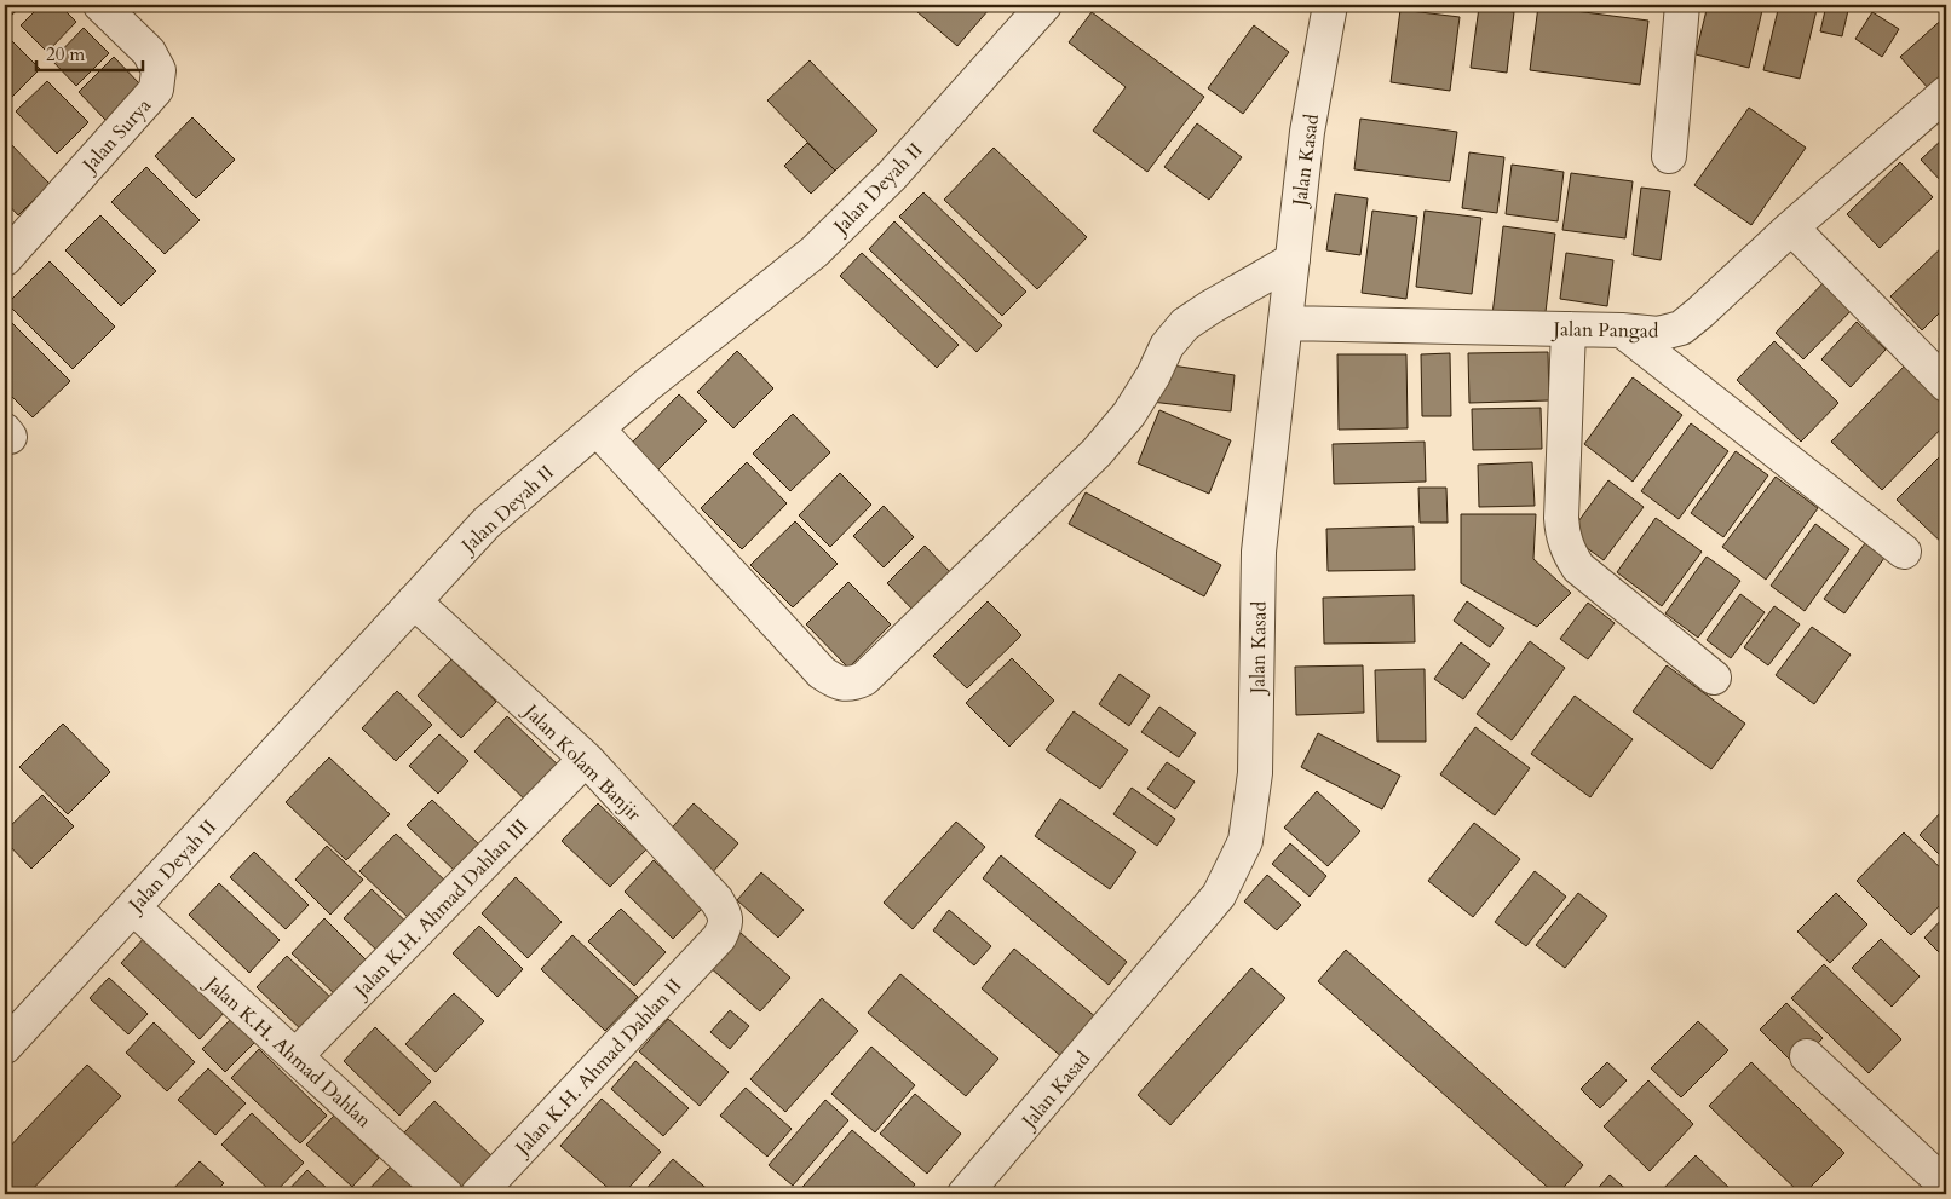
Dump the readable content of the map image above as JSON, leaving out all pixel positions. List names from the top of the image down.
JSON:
{
  "streets": {
    "street": [
      "Jalan Surya",
      "Jalan Kasad",
      "Jalan Deyah II",
      "Jalan Pangad",
      "Jalan Kolam Banjir",
      "Jalan K.H. Ahmad Dahlan III",
      "Jalan K.H. Ahmad Dahlan",
      "Jalan K.H. Ahmad Dahlan II"
    ]
  },
  "crossings": [
    ["Jalan Kasad", "Jalan Pangad"],
    ["Jalan Deyah II", "Jalan Kolam Banjir"],
    ["Jalan Deyah II", "Jalan K.H. Ahmad Dahlan"],
    ["Jalan Kolam Banjir", "Jalan K.H. Ahmad Dahlan III"],
    ["Jalan Kolam Banjir", "Jalan K.H. Ahmad Dahlan II"],
    ["Jalan K.H. Ahmad Dahlan III", "Jalan K.H. Ahmad Dahlan"]
  ],
  "scale_bar": "20 m"
}
